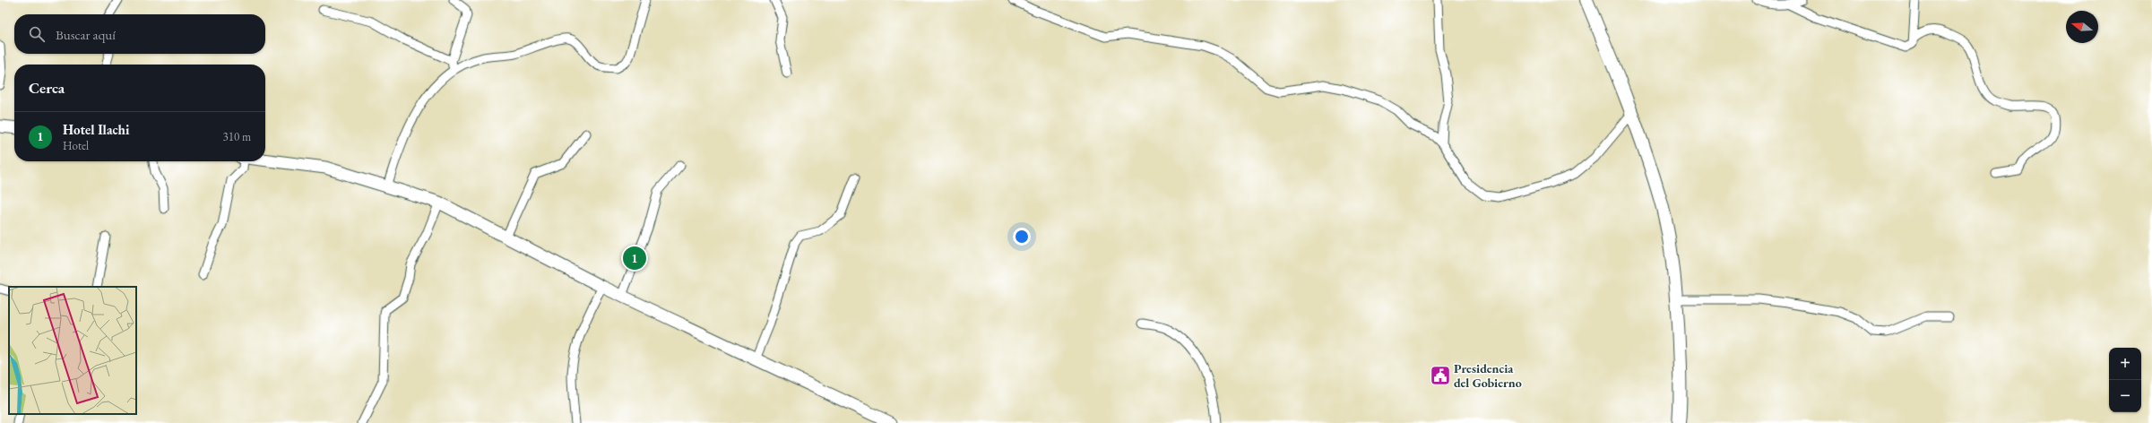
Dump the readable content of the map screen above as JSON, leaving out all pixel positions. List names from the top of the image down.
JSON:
{
  "places": {
    "public building": ["Presidencia del Gobierno"]
  },
  "north": "left",
  "page": {
    "search": "Buscar aquí",
    "heading": "Cerca",
    "list": [
      {
        "mark": "1",
        "name": "Hotel Ilachi",
        "note": "Hotel",
        "value": "310 m"
      }
    ],
    "pins": "1",
    "map_buttons": ["+", "−"]
  }
}
